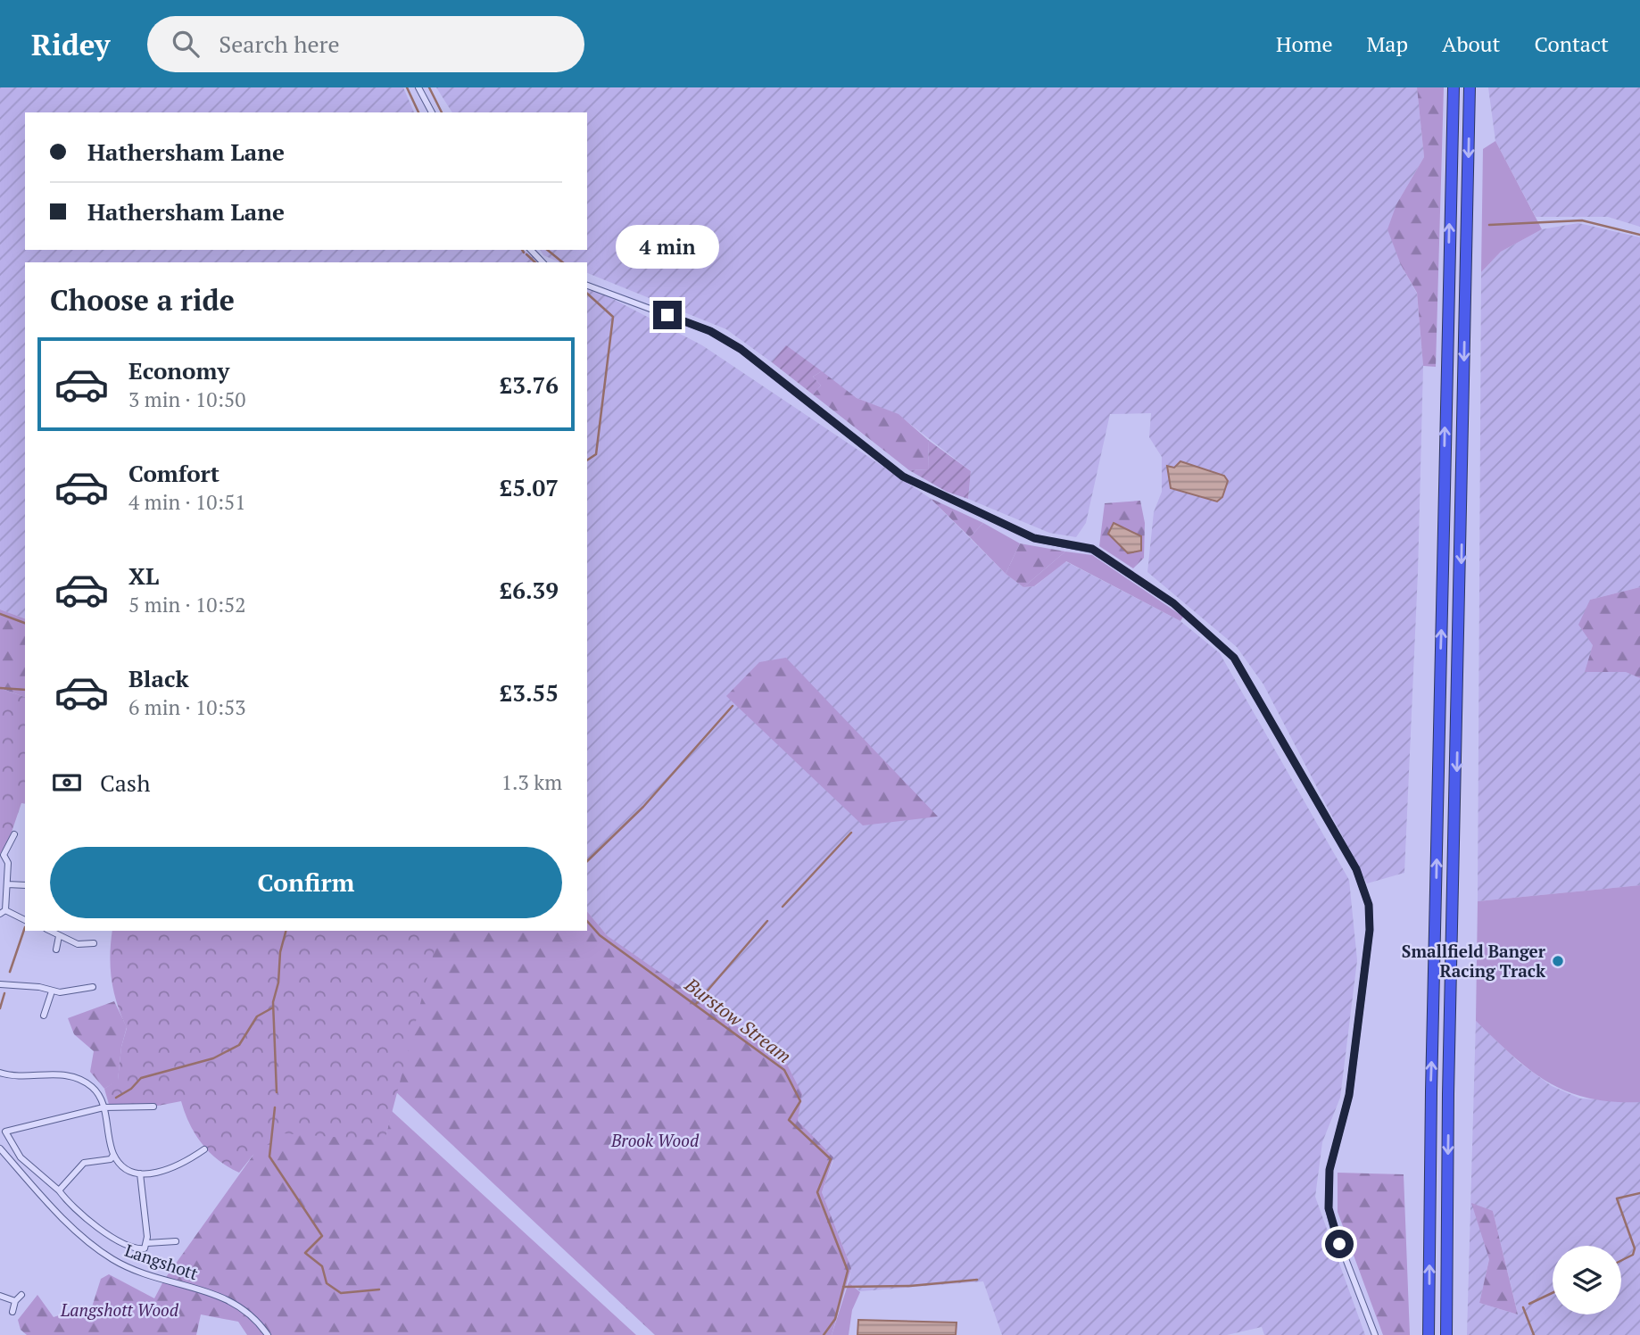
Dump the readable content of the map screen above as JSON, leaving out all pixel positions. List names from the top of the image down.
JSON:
{
  "streets": {
    "street": ["Langshott"]
  },
  "water": ["Burstow Stream"],
  "parks": ["Brook Wood", "Langshott Wood"],
  "places": ["Smallfield Banger Racing Track"],
  "page": {
    "header": "Ridey",
    "search": "Search here",
    "nav": [
      "Home",
      "Map",
      "About",
      "Contact"
    ],
    "banner": ["Hathersham Lane", "Hathersham Lane"],
    "bubble": "4 min",
    "heading": "Choose a ride",
    "list": [
      {
        "name": "Economy",
        "note": "3 min · 10:50",
        "value": "£3.76"
      },
      {
        "name": "Comfort",
        "note": "4 min · 10:51",
        "value": "£5.07"
      },
      {
        "name": "XL",
        "note": "5 min · 10:52",
        "value": "£6.39"
      },
      {
        "name": "Black",
        "note": "6 min · 10:53",
        "value": "£3.55"
      }
    ],
    "pay": ["Cash", "1.3 km"],
    "buttons": "Confirm"
  }
}
